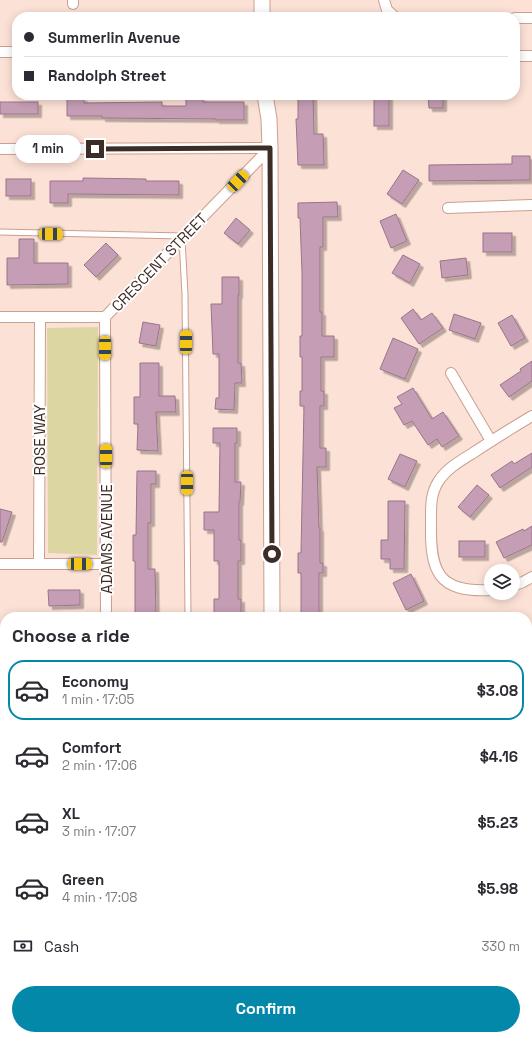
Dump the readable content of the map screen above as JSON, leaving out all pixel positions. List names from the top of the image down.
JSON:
{
  "streets": {
    "street": ["CRESCENT STREET", "ROSE WAY", "ADAMS AVENUE"]
  },
  "crossings": [
    ["CRESCENT STREET", "ROSE WAY"],
    ["CRESCENT STREET", "ADAMS AVENUE"]
  ],
  "page": {
    "banner": ["Summerlin Avenue", "Randolph Street"],
    "bubble": "1 min",
    "heading": "Choose a ride",
    "list": [
      {
        "name": "Economy",
        "note": "1 min · 17:05",
        "value": "$3.08"
      },
      {
        "name": "Comfort",
        "note": "2 min · 17:06",
        "value": "$4.16"
      },
      {
        "name": "XL",
        "note": "3 min · 17:07",
        "value": "$5.23"
      },
      {
        "name": "Green",
        "note": "4 min · 17:08",
        "value": "$5.98"
      }
    ],
    "pay": ["Cash", "330 m"],
    "buttons": "Confirm"
  }
}
